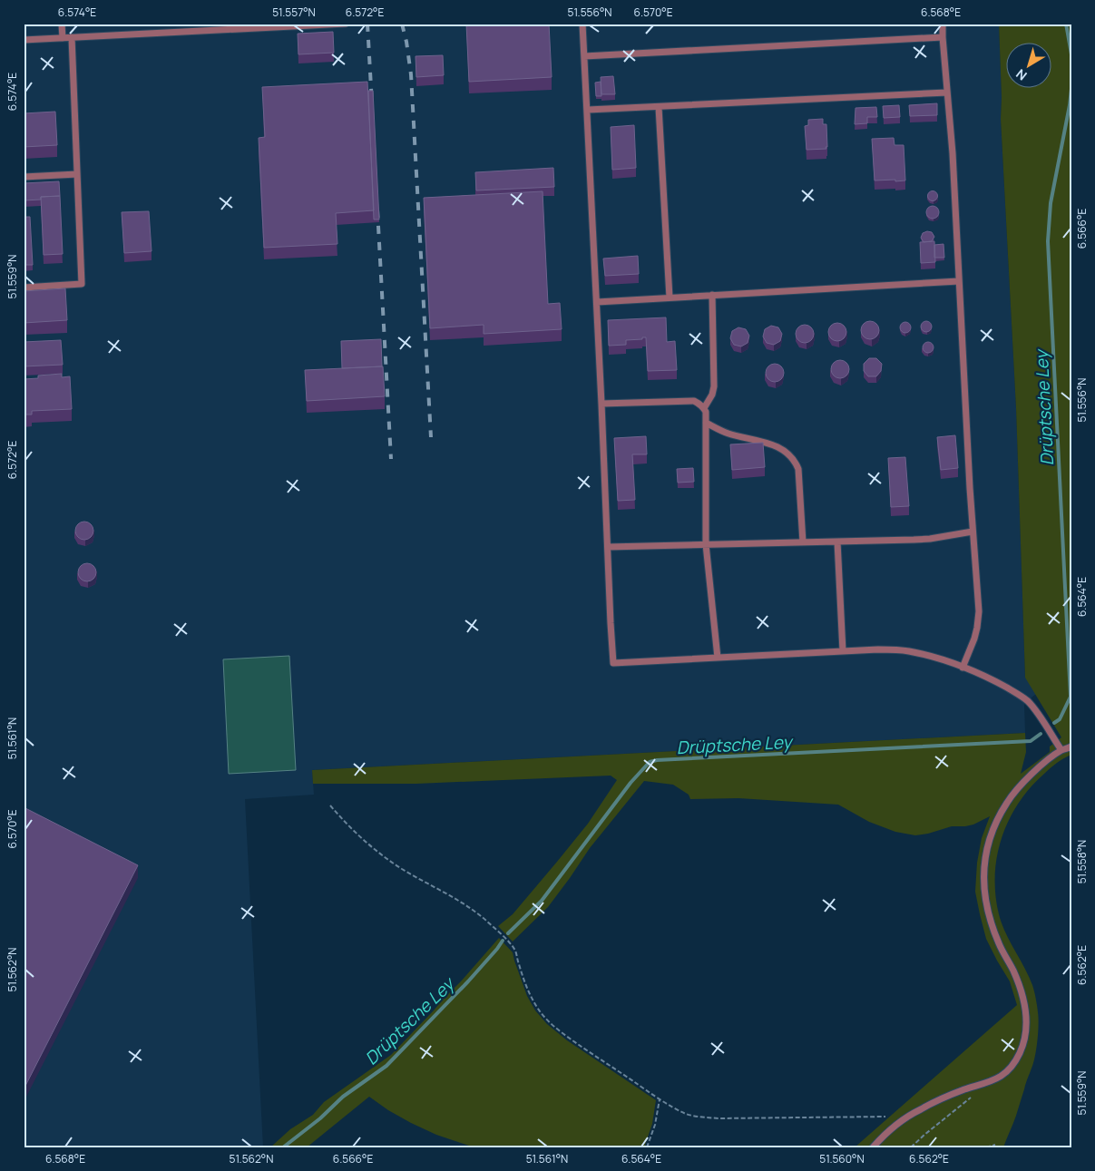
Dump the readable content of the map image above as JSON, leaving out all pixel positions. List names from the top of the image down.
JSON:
{
  "water": ["Drüptsche Ley"],
  "north": "bottom left",
  "coordinates": [
    "6.574°E",
    "51.557°N",
    "6.572°E",
    "51.556°N",
    "6.570°E",
    "6.568°E",
    "6.566°E",
    "51.559°N",
    "6.564°E",
    "51.561°N",
    "51.558°N",
    "6.562°E",
    "51.562°N",
    "51.560°N"
  ]
}
